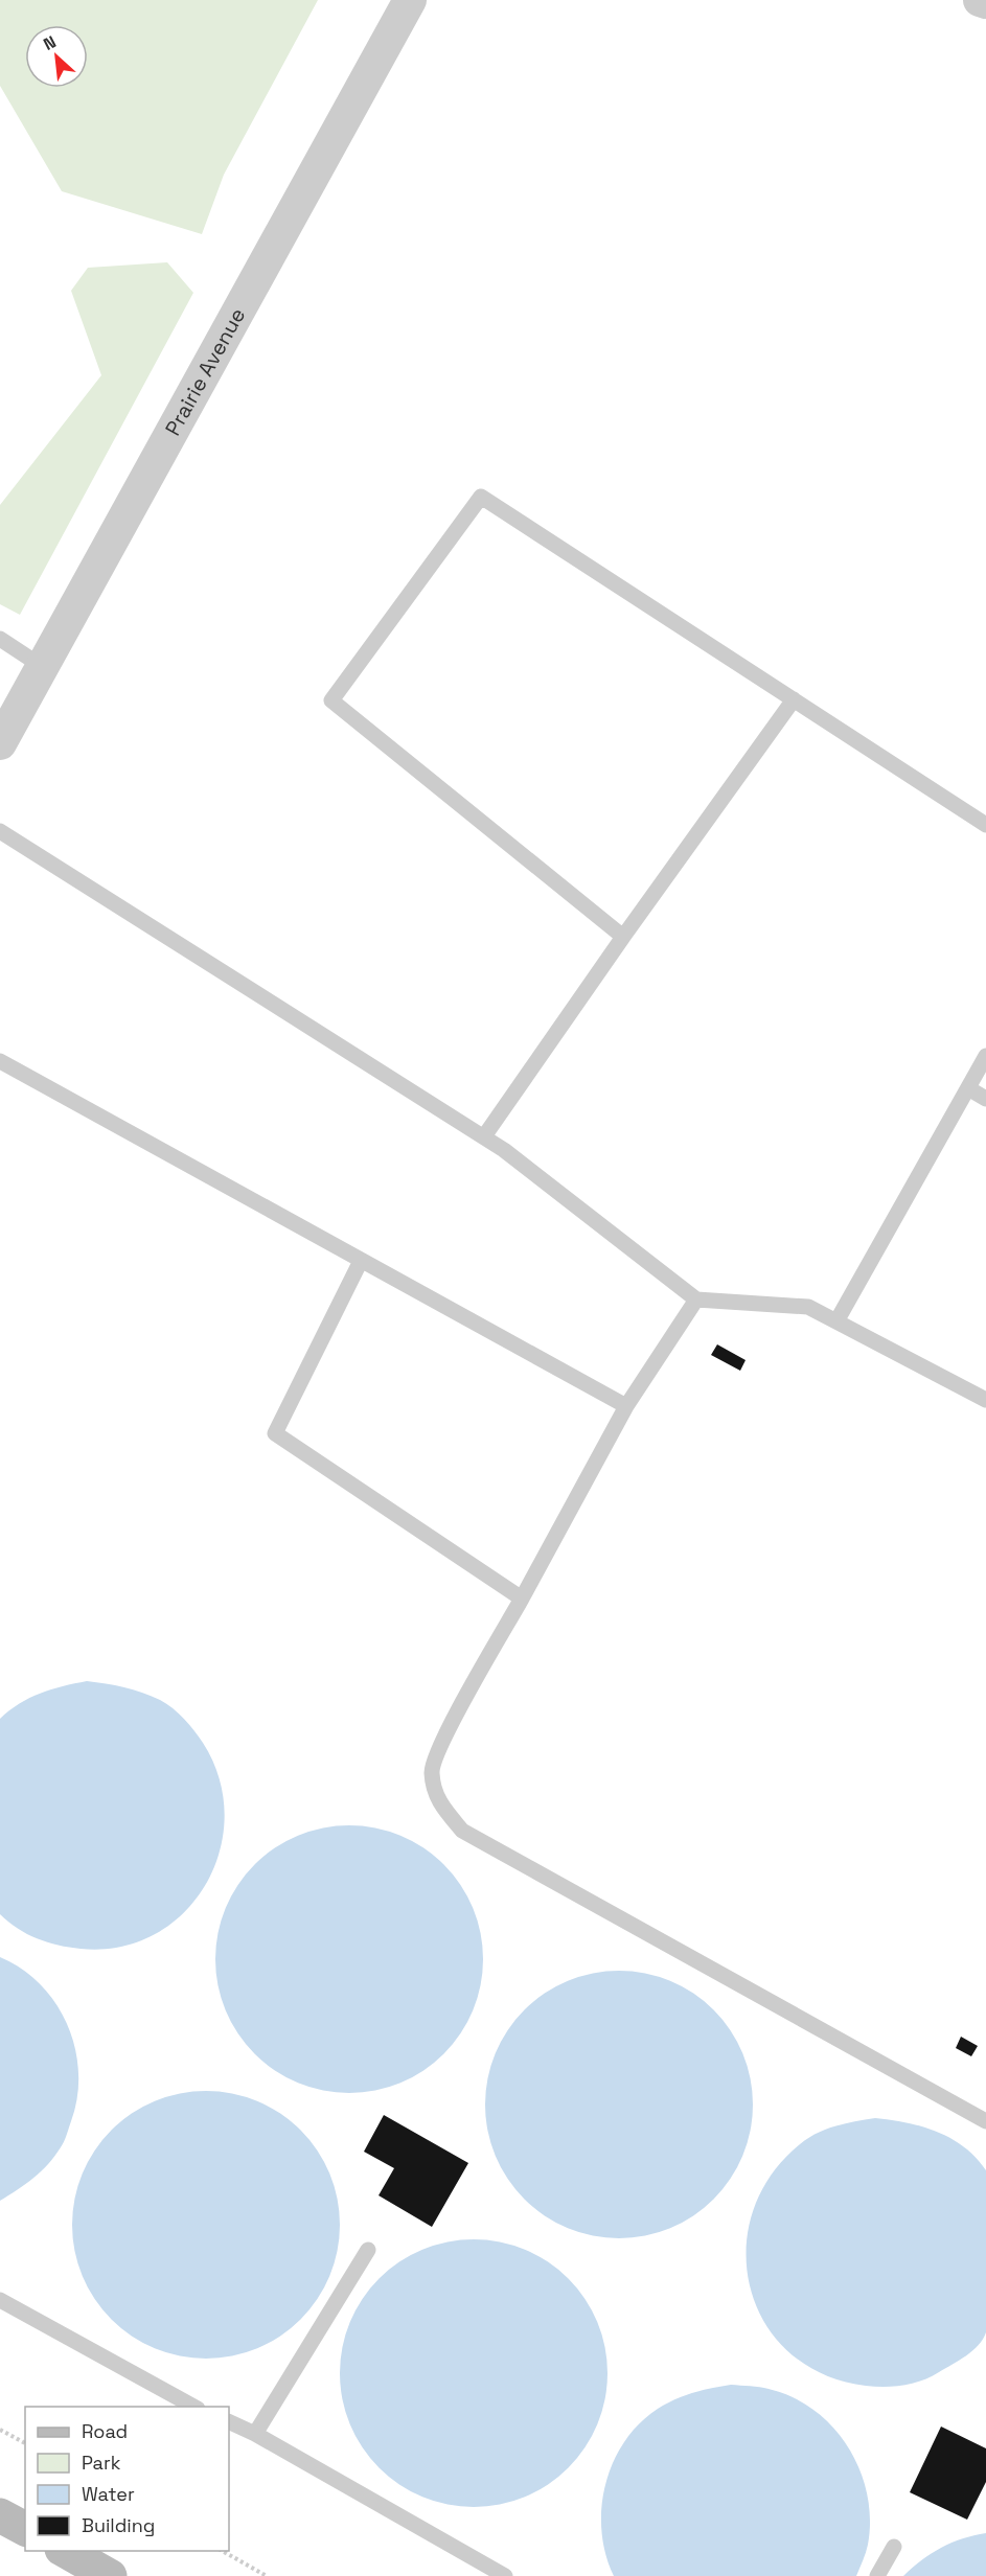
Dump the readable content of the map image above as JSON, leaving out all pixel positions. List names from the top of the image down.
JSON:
{
  "streets": {
    "street": ["Prairie Avenue"]
  },
  "legend": [
    "Road",
    "Park",
    "Water",
    "Building"
  ],
  "north": "top left"
}
